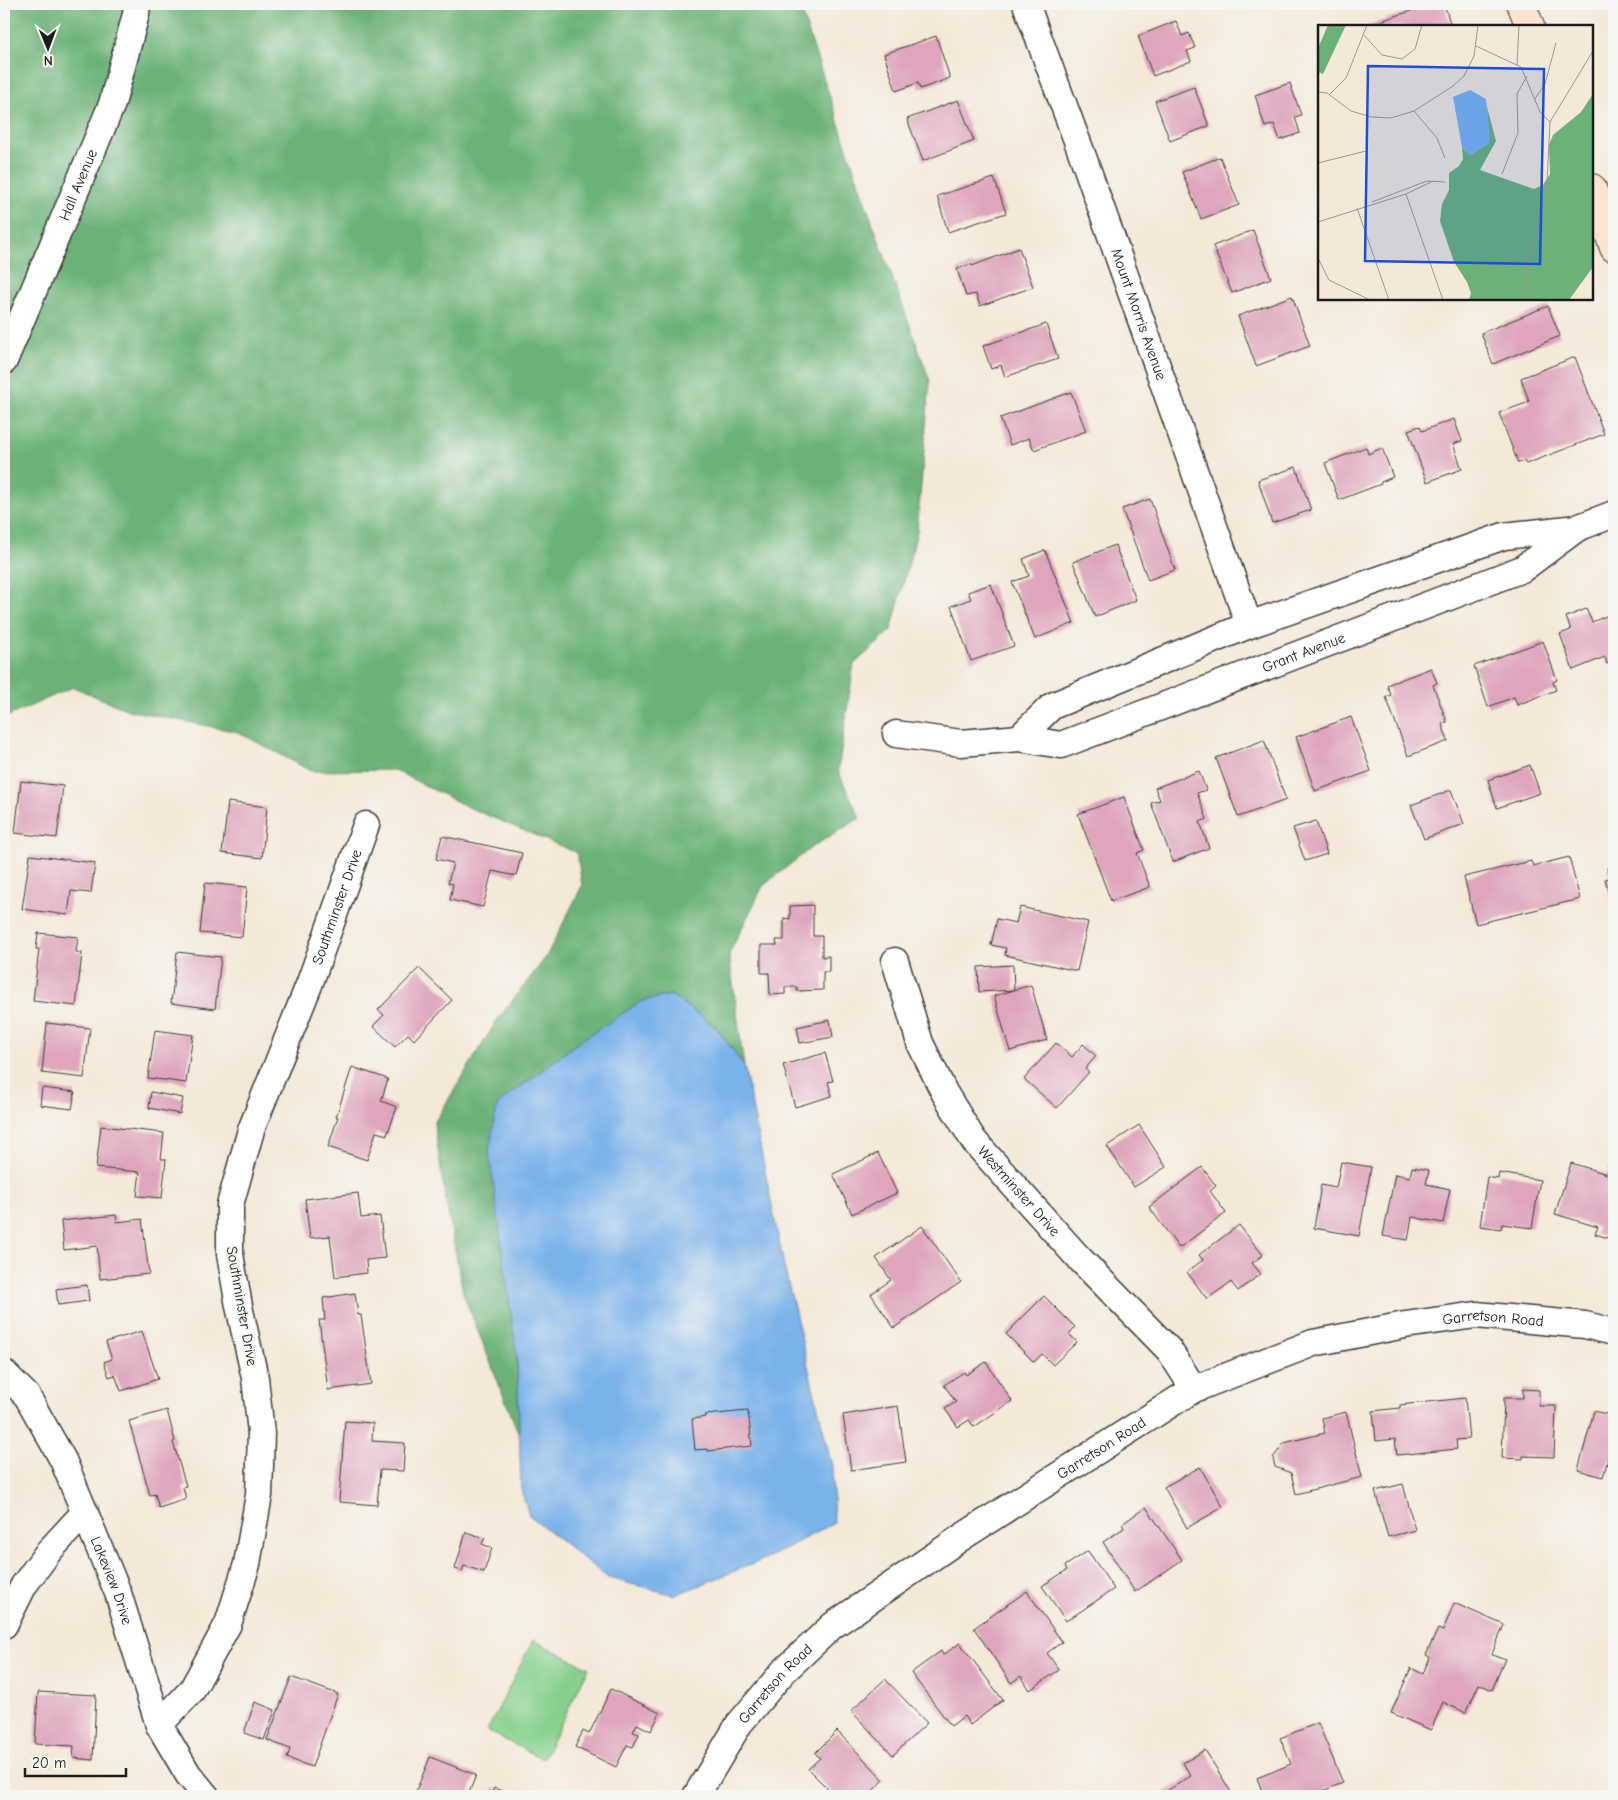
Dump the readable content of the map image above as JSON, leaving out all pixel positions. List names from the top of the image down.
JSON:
{
  "streets": {
    "street": [
      "Hall Avenue",
      "Mount Morris Avenue",
      "Grant Avenue",
      "Southminster Drive",
      "Westminster Drive",
      "Garretson Road",
      "Lakeview Drive"
    ]
  },
  "crossings": [
    ["Mount Morris Avenue", "Grant Avenue"],
    ["Southminster Drive", "Lakeview Drive"],
    ["Westminster Drive", "Garretson Road"]
  ],
  "scale_bar": "20 m",
  "north": "bottom"
}
